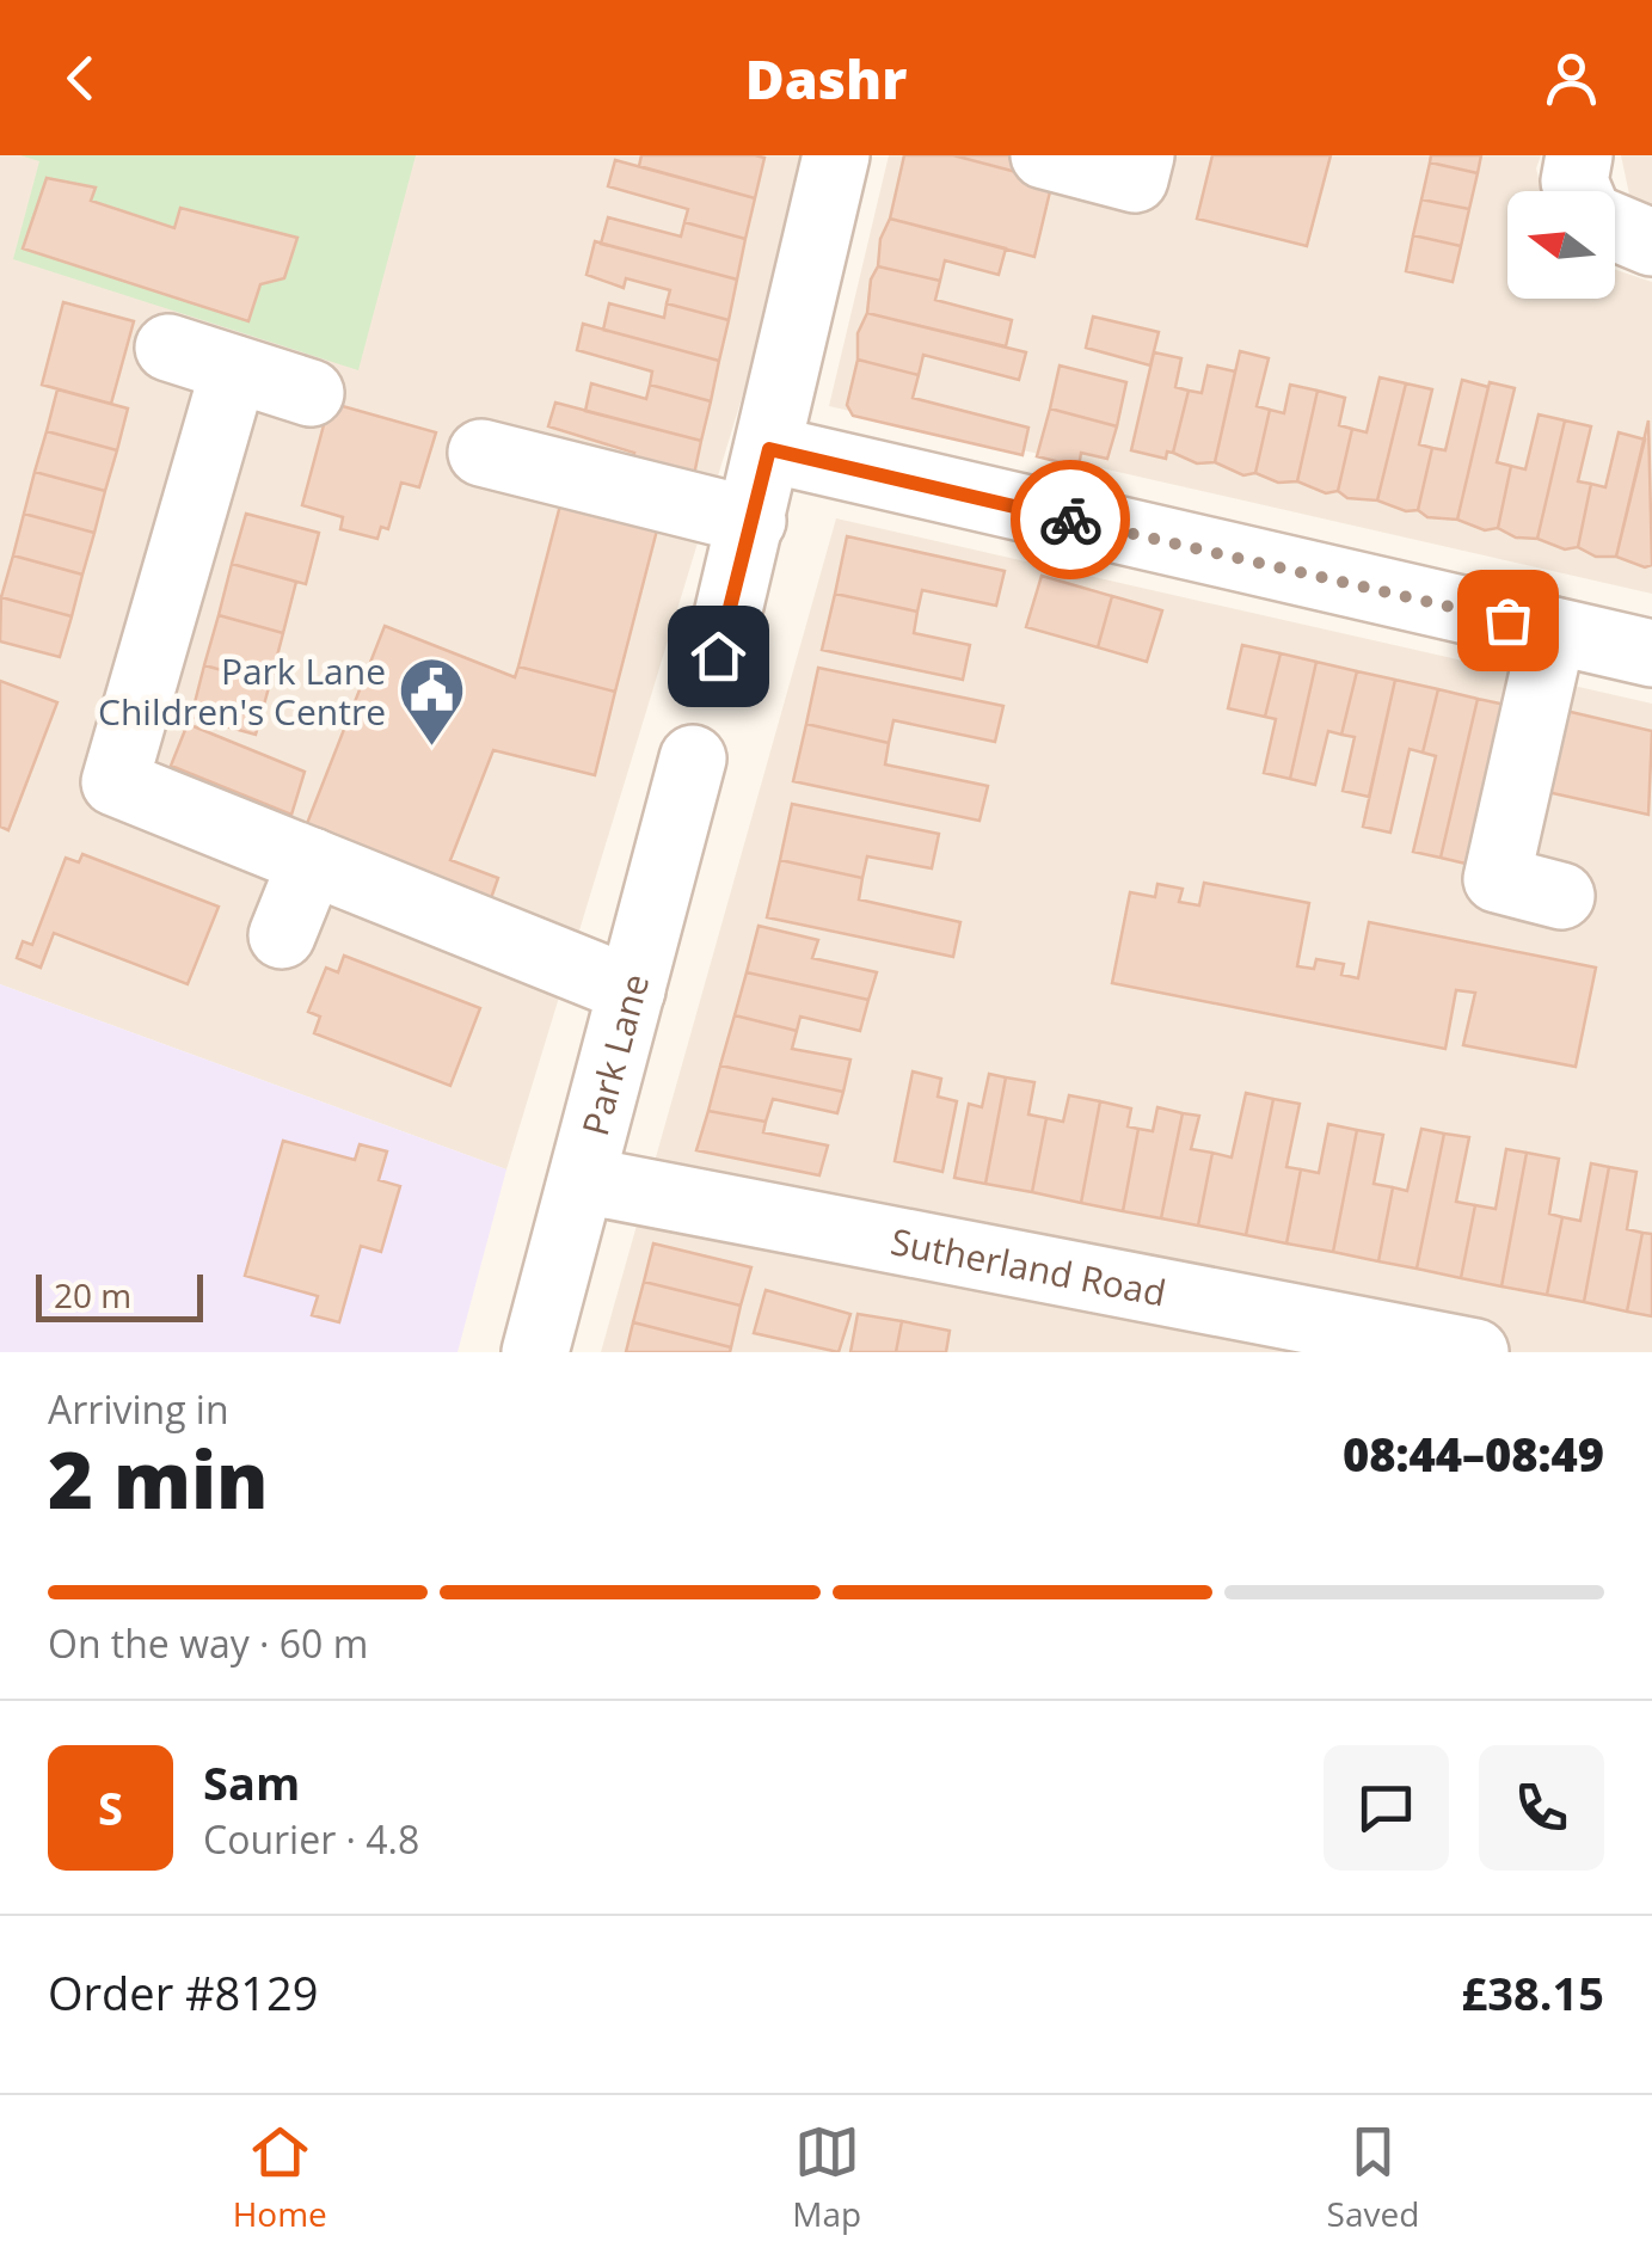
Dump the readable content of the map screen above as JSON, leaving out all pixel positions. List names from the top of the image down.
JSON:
{
  "streets": {
    "street": ["Park Lane", "Sutherland Road"]
  },
  "crossings": [
    ["Park Lane", "Sutherland Road"]
  ],
  "places": {
    "public building": ["Park Lane Children's Centre"]
  },
  "scale_bar": "20 m",
  "north": "left",
  "page": {
    "header": "Dashr",
    "scale": "20 m",
    "heading": ["2 min", "Arriving in", "08:44–08:49"],
    "panel": [
      "Sam",
      "Courier · 4.8",
      "Order #8129",
      "£38.15"
    ],
    "bar": "On the way · 60 m",
    "round": "S",
    "tabs": ["Home", "Map", "Saved"]
  }
}
